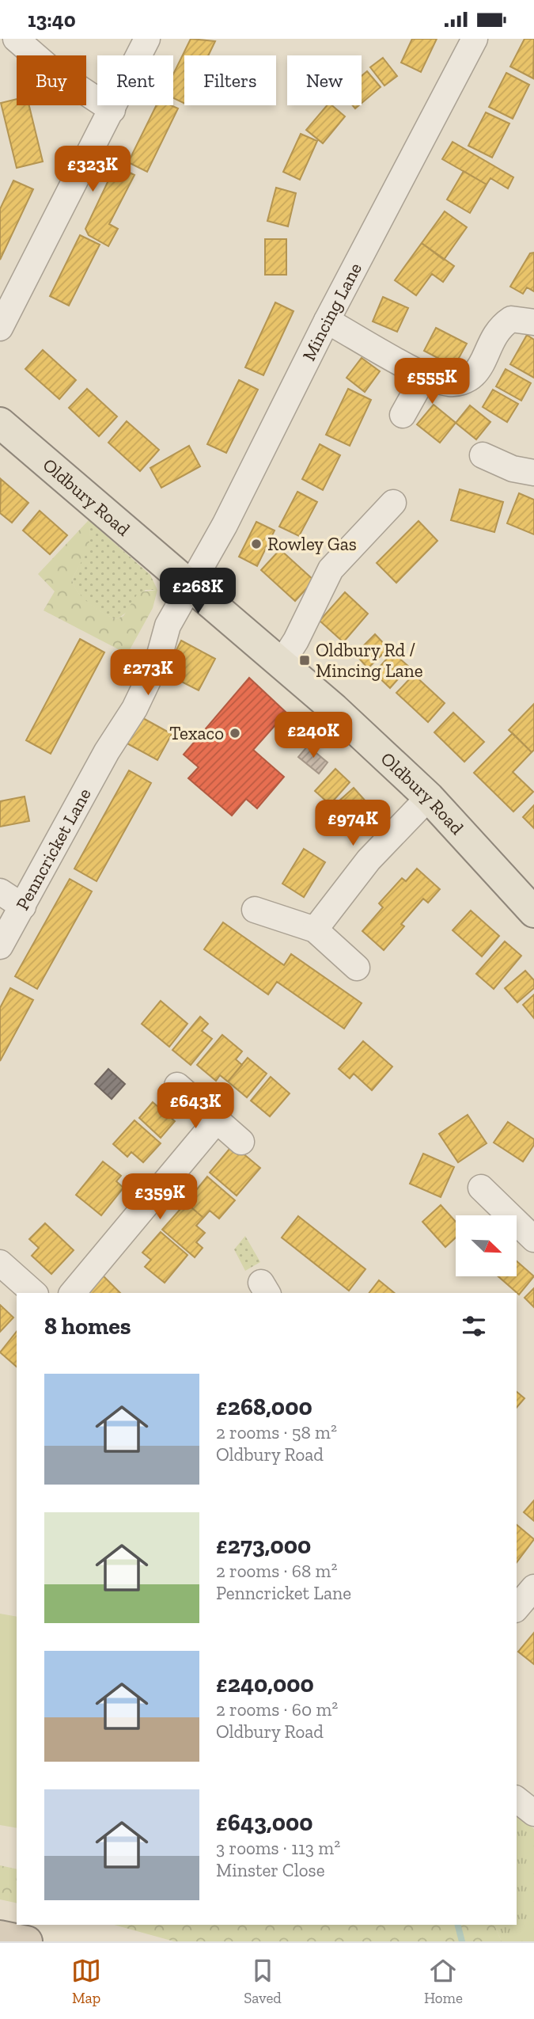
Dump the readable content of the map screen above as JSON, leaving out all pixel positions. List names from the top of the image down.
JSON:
{
  "streets": {
    "main road": ["Oldbury Road"],
    "street": ["Mincing Lane", "Penncricket Lane"]
  },
  "crossings": [
    ["Mincing Lane", "Oldbury Road"],
    ["Mincing Lane", "Penncricket Lane"],
    ["Oldbury Road", "Penncricket Lane"]
  ],
  "places": {
    "other": ["Rowley Gas", "Texaco"],
    "transit": ["Oldbury Rd / Mincing Lane"]
  },
  "north": "bottom right",
  "page": {
    "status": "13:40",
    "chip": [
      "Buy",
      "Rent",
      "Filters",
      "New"
    ],
    "price": [
      "£323K",
      "£555K",
      "£268K",
      "£273K",
      "£240K",
      "£974K",
      "£643K",
      "£359K"
    ],
    "heading": "8 homes",
    "list": [
      {
        "name": "£268,000",
        "note": "2 rooms · 58 m² · Oldbury Road"
      },
      {
        "name": "£273,000",
        "note": "2 rooms · 68 m² · Penncricket Lane"
      },
      {
        "name": "£240,000",
        "note": "2 rooms · 60 m² · Oldbury Road"
      },
      {
        "name": "£643,000",
        "note": "3 rooms · 113 m² · Minster Close"
      }
    ],
    "tabs": ["Map", "Saved", "Home"]
  }
}
